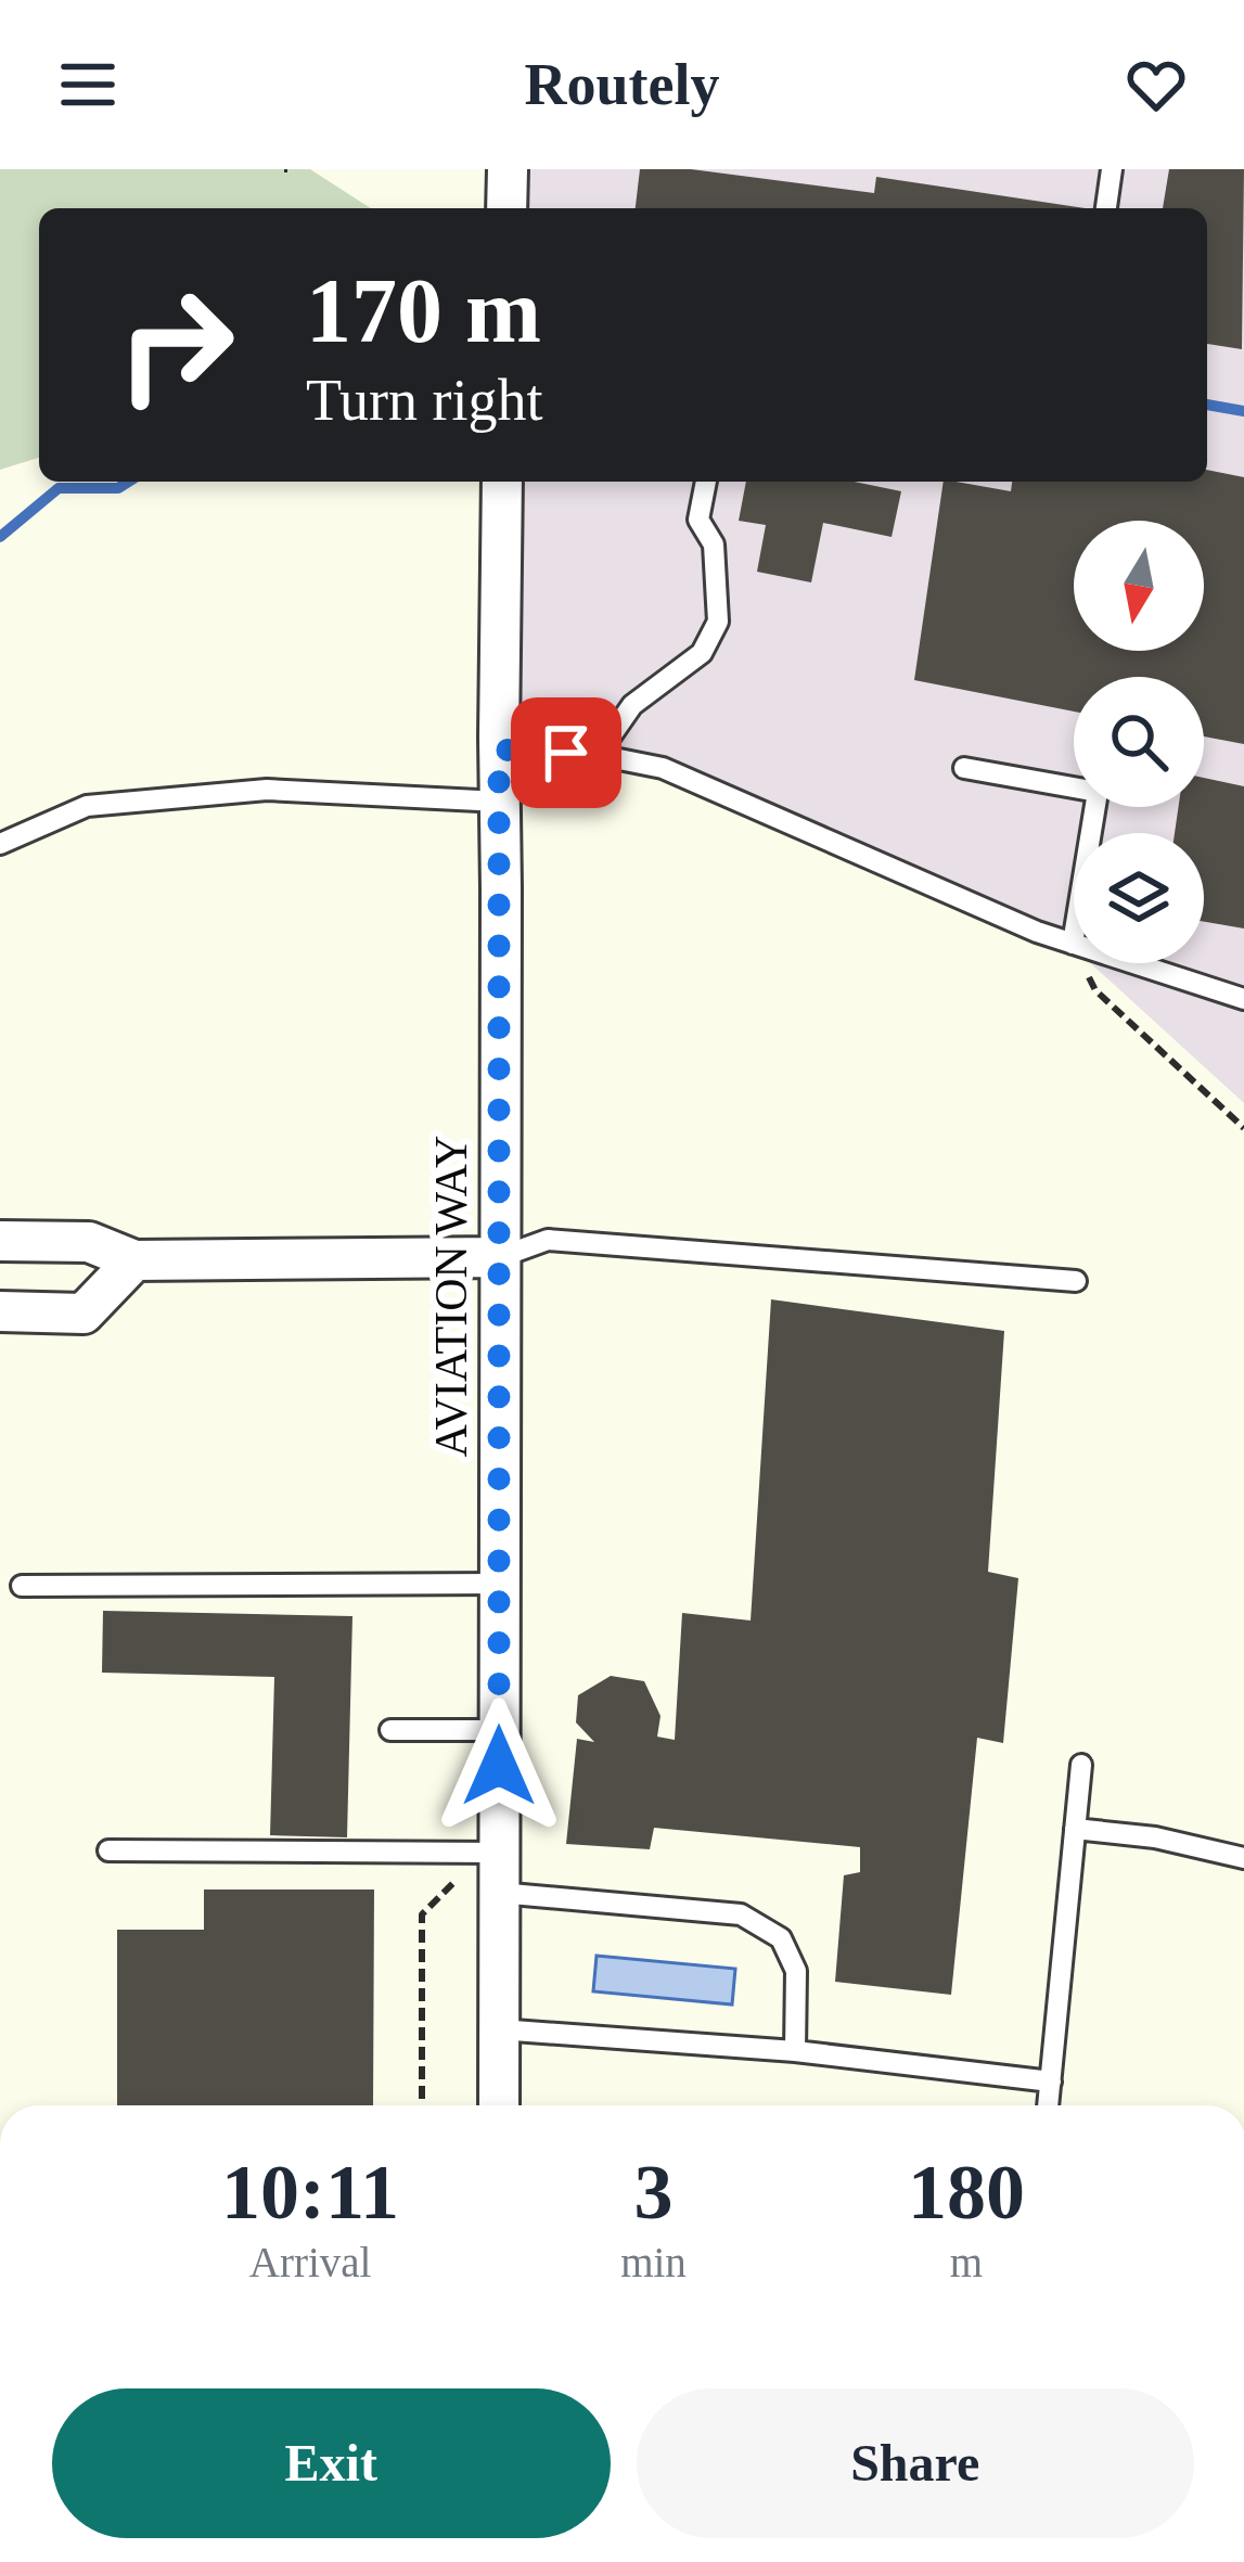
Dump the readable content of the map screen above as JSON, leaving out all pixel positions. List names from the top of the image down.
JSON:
{
  "streets": {
    "street": ["AVIATION WAY"]
  },
  "north": "bottom",
  "page": {
    "header": "Routely",
    "turn": ["170 m", "Turn right"],
    "eta": [
      "10:11",
      "Arrival",
      "3",
      "min",
      "180",
      "m"
    ],
    "buttons": ["Exit", "Share"]
  }
}
